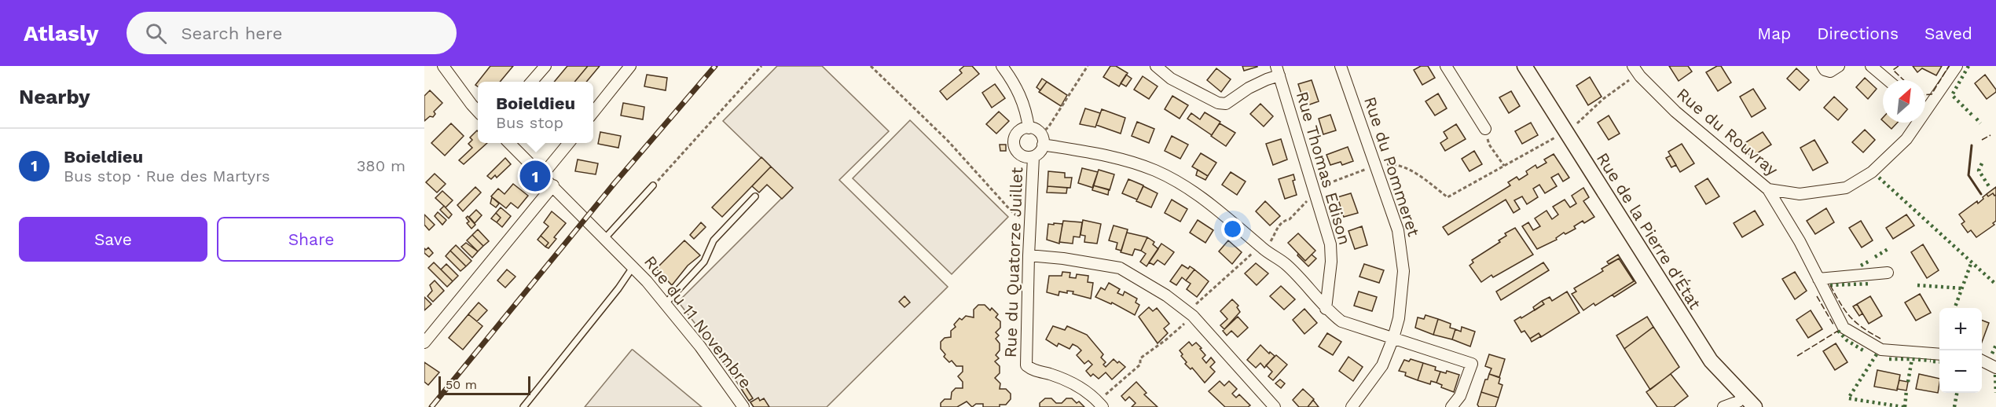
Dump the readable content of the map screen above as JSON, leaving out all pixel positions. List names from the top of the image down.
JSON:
{
  "streets": {
    "street": [
      "Rue du Rouvray",
      "Rue du Pommeret",
      "Rue Thomas Edison",
      "Rue de la Pierre d'État",
      "Rue du Quatorze Juillet",
      "Rue du 11 Novembre"
    ]
  },
  "scale_bar": "50 m",
  "north": "top right",
  "page": {
    "header": "Atlasly",
    "search": "Search here",
    "nav": ["Map", "Directions", "Saved"],
    "heading": "Nearby",
    "popup": ["Boieldieu", "Bus stop"],
    "list": [
      {
        "mark": "1",
        "name": "Boieldieu",
        "note": "Bus stop · Rue des Martyrs",
        "value": "380 m"
      }
    ],
    "pins": "1",
    "buttons": ["Save", "Share"],
    "map_buttons": ["+", "−"],
    "scale": "50 m"
  }
}
